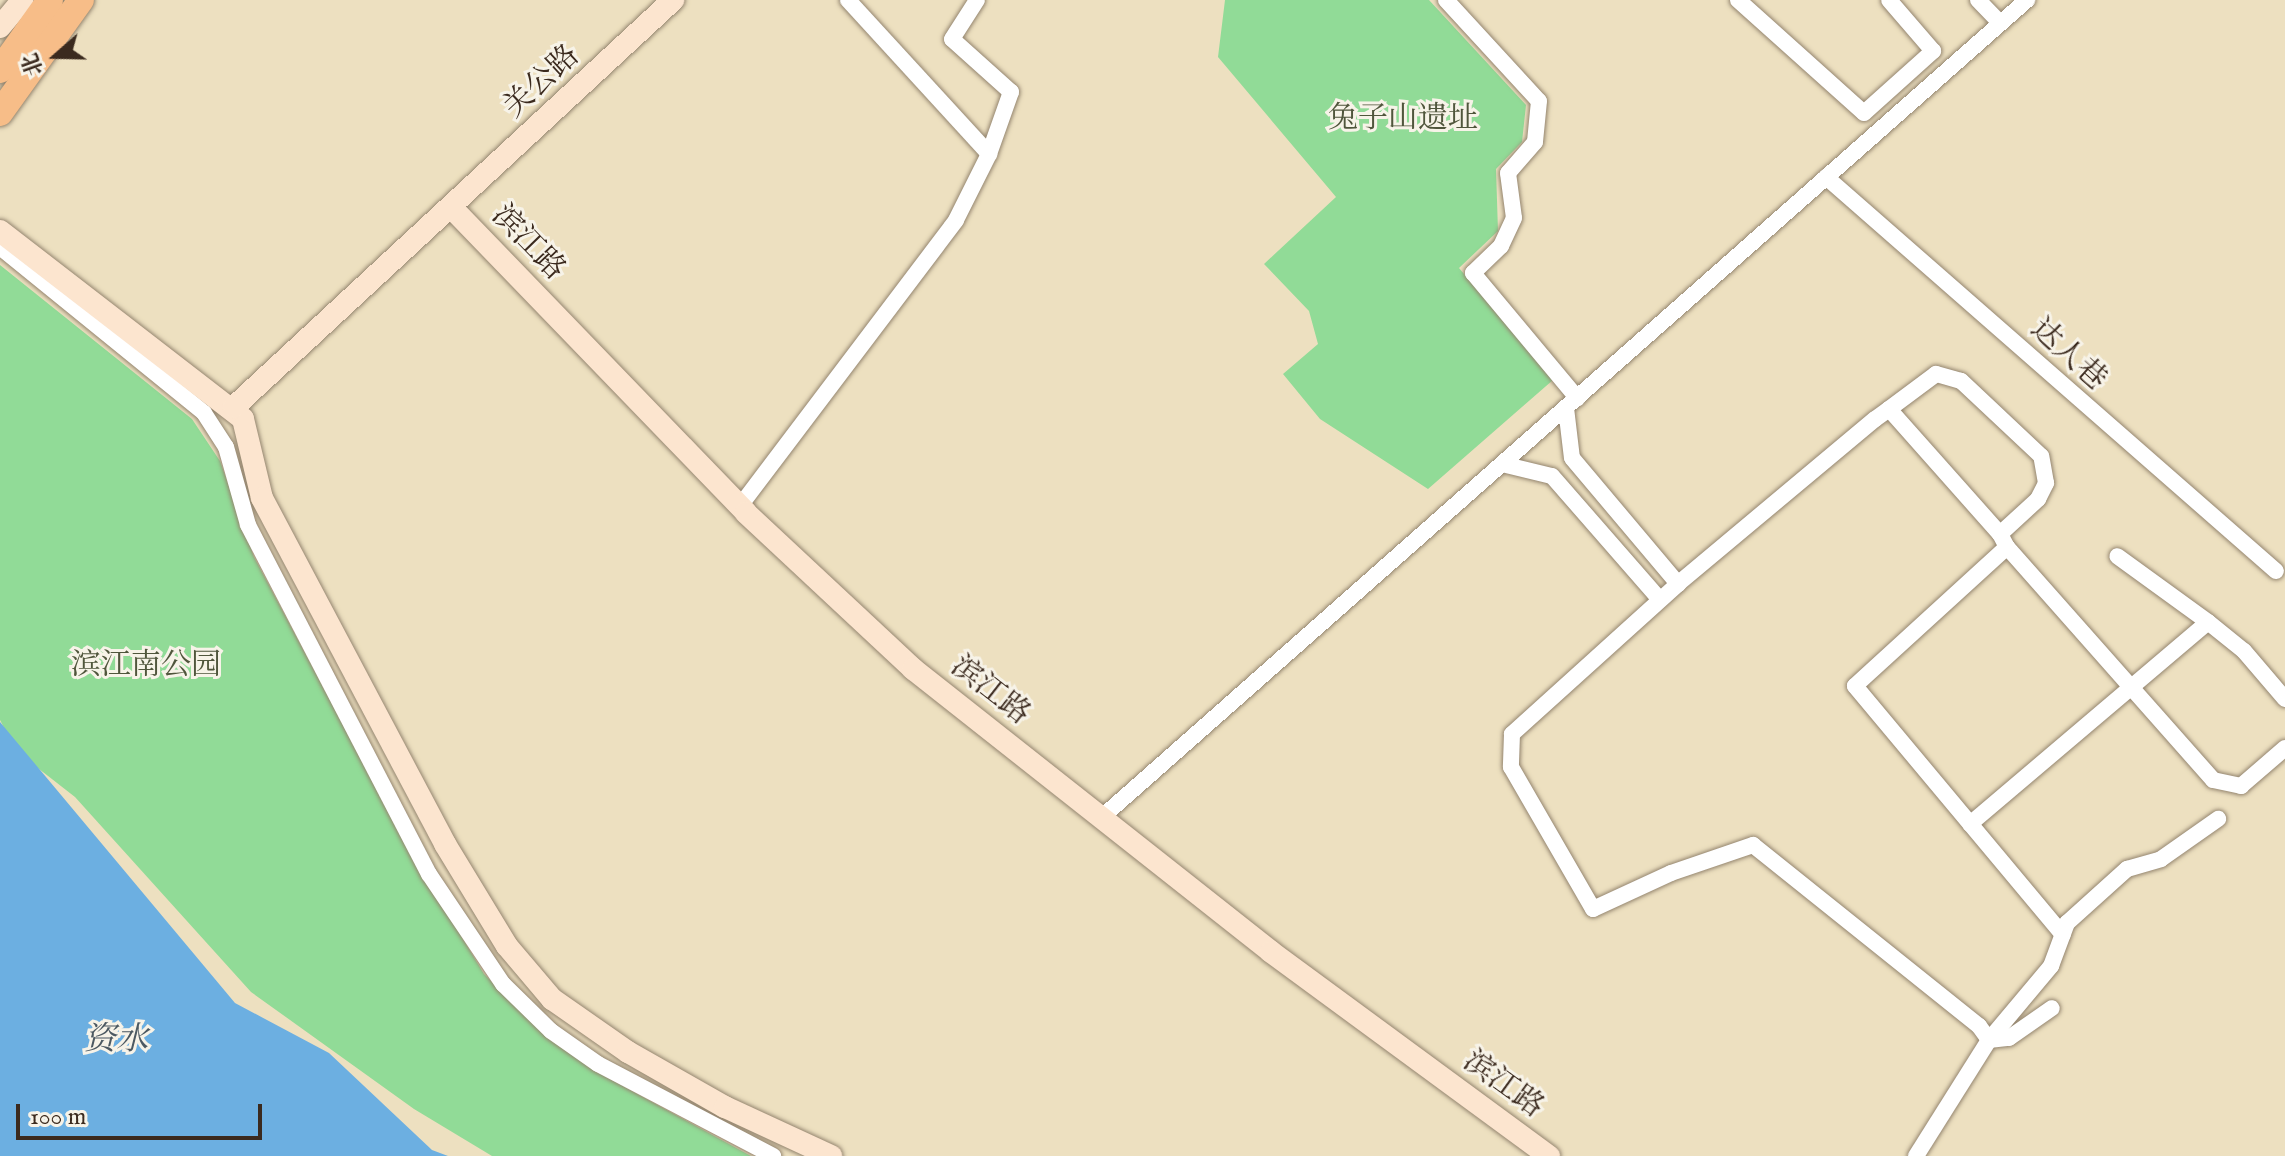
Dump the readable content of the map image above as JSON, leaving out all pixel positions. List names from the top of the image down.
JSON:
{
  "streets": {
    "main road": ["关公路", "滨江路"],
    "street": ["达人巷"]
  },
  "crossings": [
    ["关公路", "滨江路"]
  ],
  "water": ["资水"],
  "parks": ["兔子山遗址", "滨江南公园"],
  "scale_bar": "100 m",
  "north": "left"
}
